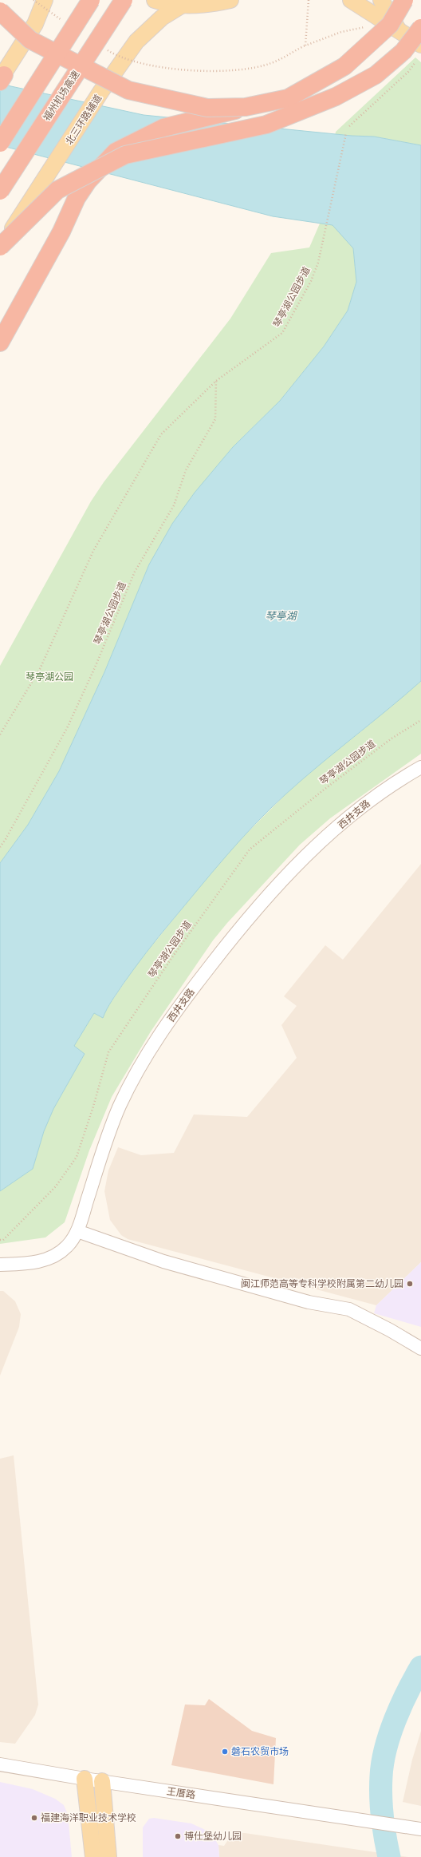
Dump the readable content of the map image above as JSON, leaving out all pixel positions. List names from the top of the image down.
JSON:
{
  "streets": {
    "highway": ["福州机场高速"],
    "main road": ["北三环路辅道"],
    "street": ["西井支路", "王厝路"],
    "path": ["琴亭湖公园步道"]
  },
  "water": ["琴亭湖"],
  "parks": ["琴亭湖公园"],
  "places": [
    "闽江师范高等专科学校附属第二幼儿园",
    "磐石农贸市场",
    "福建海洋职业技术学校",
    "博仕堡幼儿园"
  ]
}
